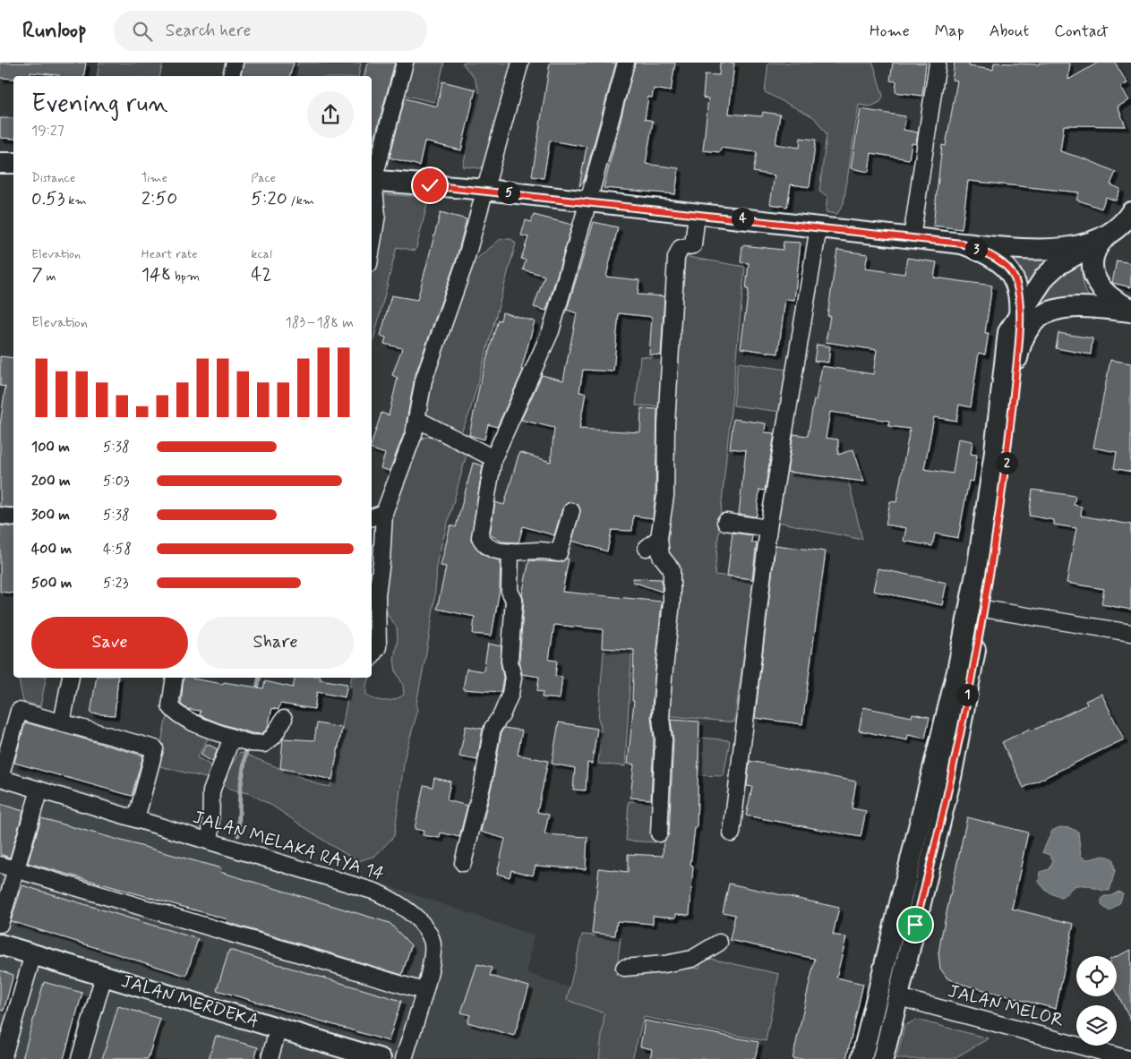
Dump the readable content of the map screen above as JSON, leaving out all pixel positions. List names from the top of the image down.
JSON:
{
  "streets": {
    "main road": ["JALAN MERDEKA"],
    "street": ["JALAN MELAKA RAYA 14", "JALAN MELOR"]
  },
  "page": {
    "header": "Runloop",
    "search": "Search here",
    "nav": [
      "Home",
      "Map",
      "About",
      "Contact"
    ],
    "heading": ["Evening run", "19:27"],
    "stats": [
      ["Distance", "0.53 km"],
      ["Time", "2:50"],
      ["Pace", "5:20 /km"],
      ["Elevation", "7 m"],
      ["Heart rate", "148 bpm"],
      ["kcal", "42"]
    ],
    "pins": [
      "5",
      "4",
      "3",
      "2",
      "1"
    ],
    "chart": ["Elevation", "183–188 m"],
    "list": [
      {
        "name": "100 m",
        "note": "5:38"
      },
      {
        "name": "200 m",
        "note": "5:03"
      },
      {
        "name": "300 m",
        "note": "5:38"
      },
      {
        "name": "400 m",
        "note": "4:58"
      },
      {
        "name": "500 m",
        "note": "5:23"
      }
    ],
    "buttons": ["Save", "Share"]
  }
}
